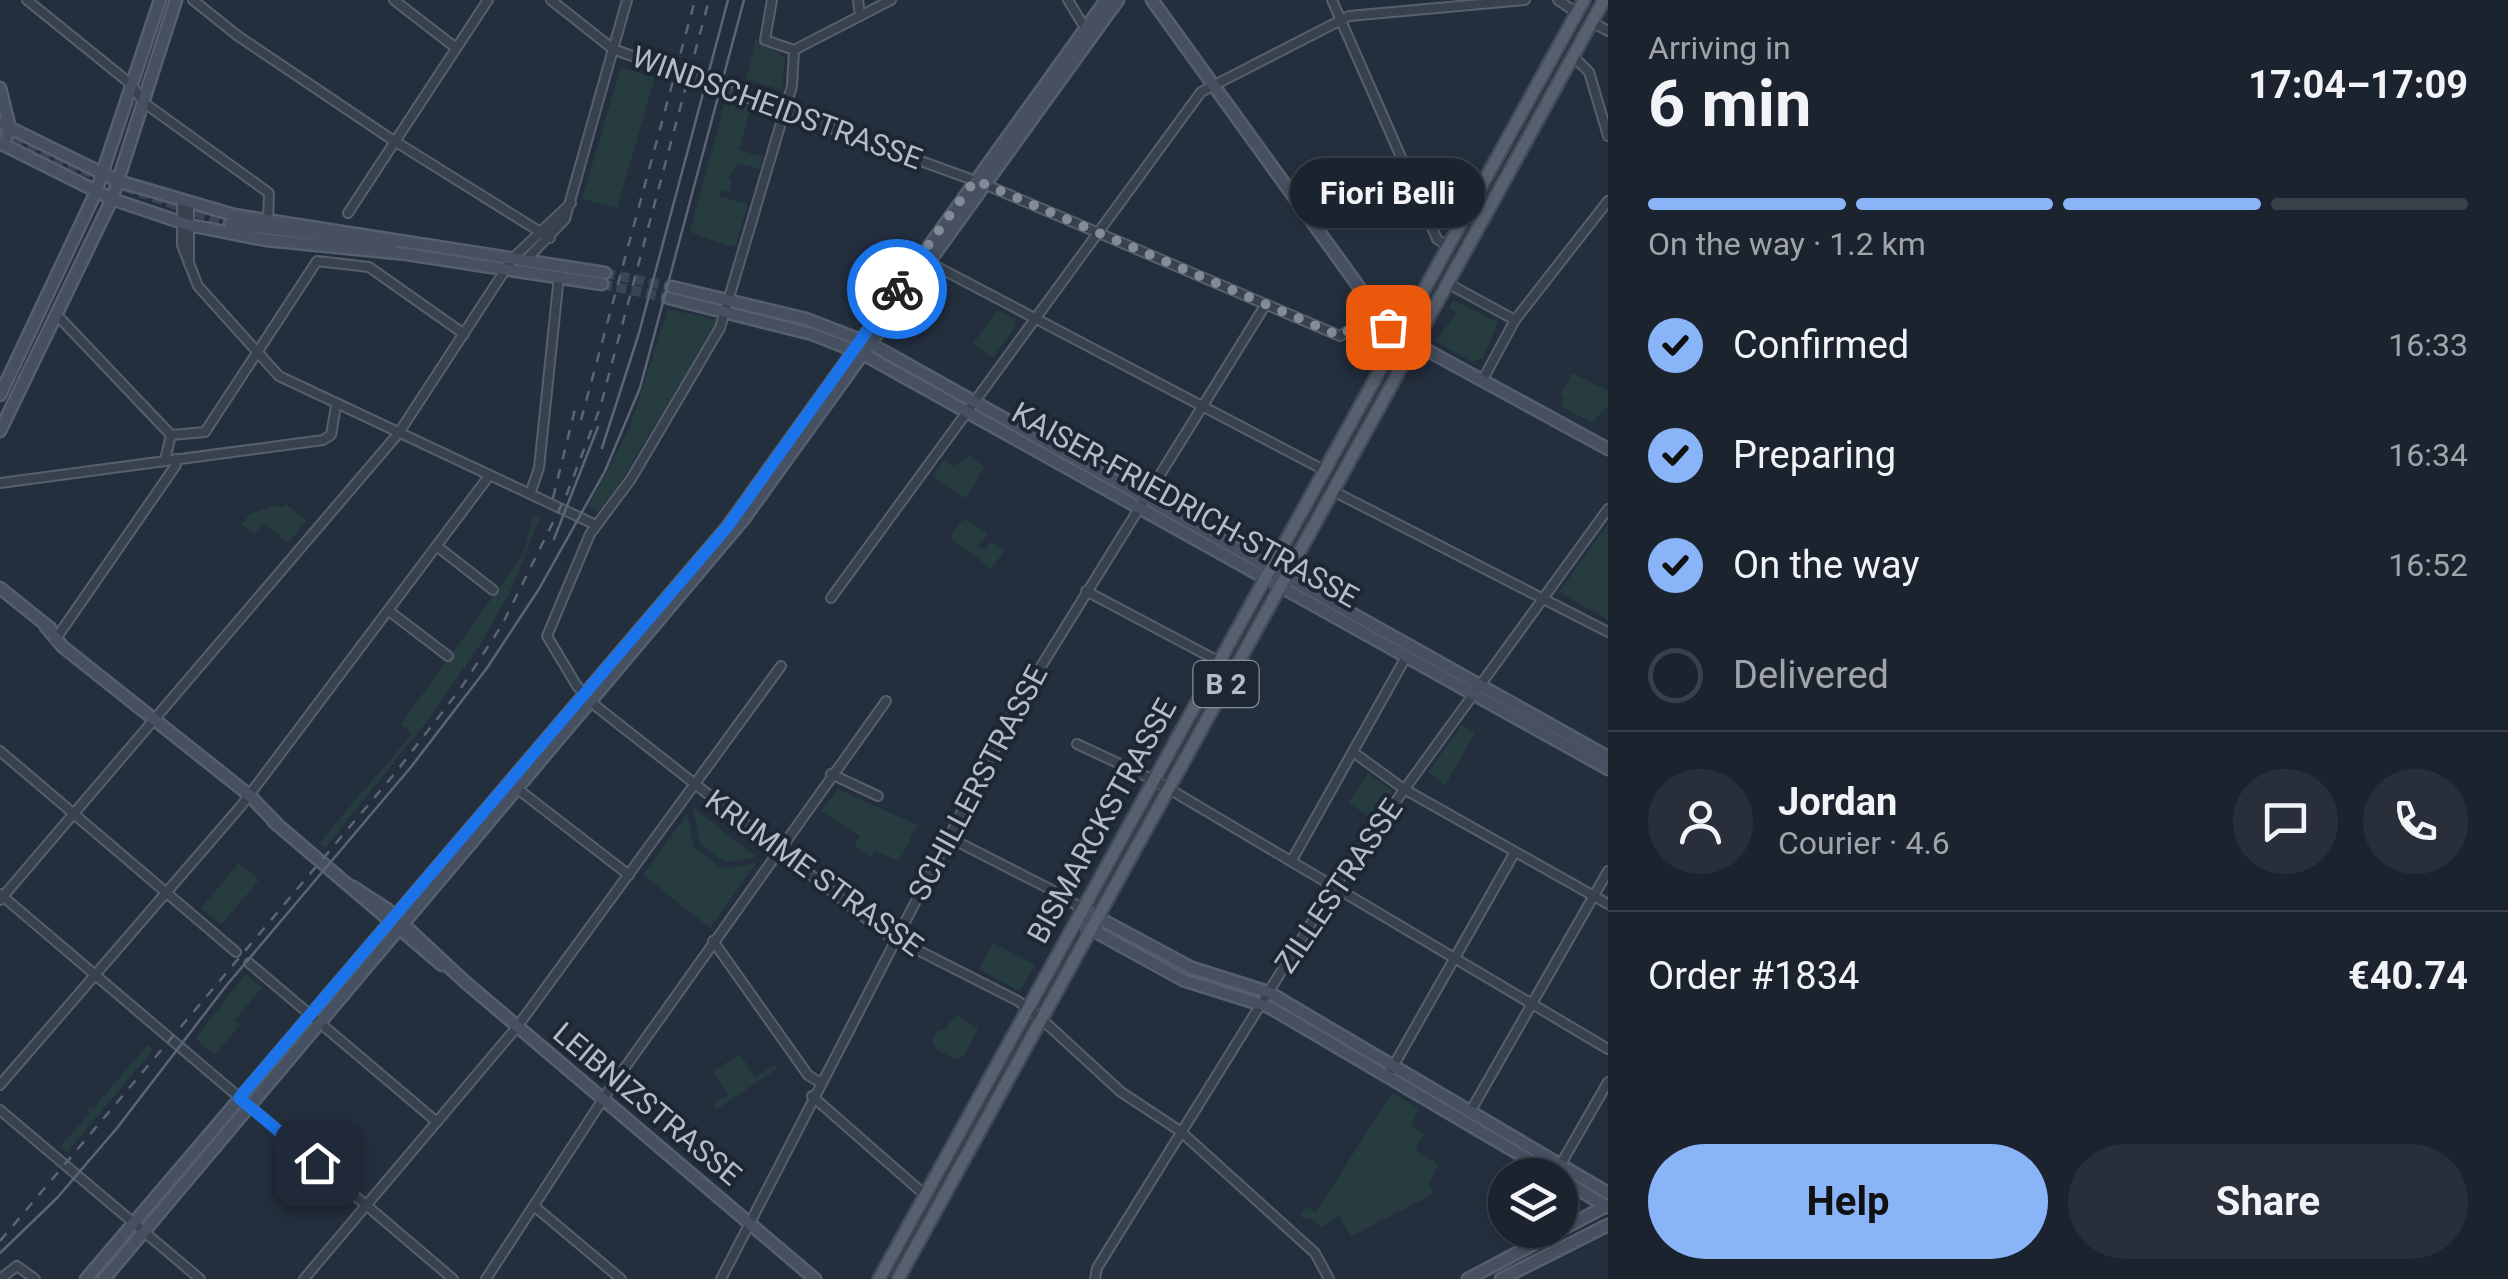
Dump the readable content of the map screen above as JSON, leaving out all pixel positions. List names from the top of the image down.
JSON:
{
  "streets": {
    "main road": [
      "KAISER-FRIEDRICH-STRASSE",
      "B 2",
      "BISMARCKSTRASSE",
      "LEIBNIZSTRASSE"
    ],
    "street": [
      "WINDSCHEIDSTRASSE",
      "SCHILLERSTRASSE",
      "KRUMME STRASSE",
      "ZILLESTRASSE"
    ]
  },
  "crossings": [
    ["WINDSCHEIDSTRASSE", "SCHILLERSTRASSE"],
    ["KAISER-FRIEDRICH-STRASSE", "SCHILLERSTRASSE"],
    ["KAISER-FRIEDRICH-STRASSE", "BISMARCKSTRASSE"],
    ["KAISER-FRIEDRICH-STRASSE", "ZILLESTRASSE"],
    ["B 2", "BISMARCKSTRASSE"],
    ["SCHILLERSTRASSE", "KRUMME STRASSE"],
    ["SCHILLERSTRASSE", "LEIBNIZSTRASSE"],
    ["BISMARCKSTRASSE", "KRUMME STRASSE"],
    ["KRUMME STRASSE", "ZILLESTRASSE"]
  ],
  "places": ["Fiori Belli"],
  "page": {
    "heading": ["6 min", "Arriving in", "17:04–17:09"],
    "panel": [
      "Jordan",
      "Courier · 4.6",
      "Order #1834",
      "€40.74"
    ],
    "bubble": "Fiori Belli",
    "bar": "On the way · 1.2 km",
    "list": [
      ["Confirmed", "16:33"],
      ["Preparing", "16:34"],
      ["On the way", "16:52"],
      "Delivered"
    ],
    "buttons": ["Help", "Share"]
  }
}
